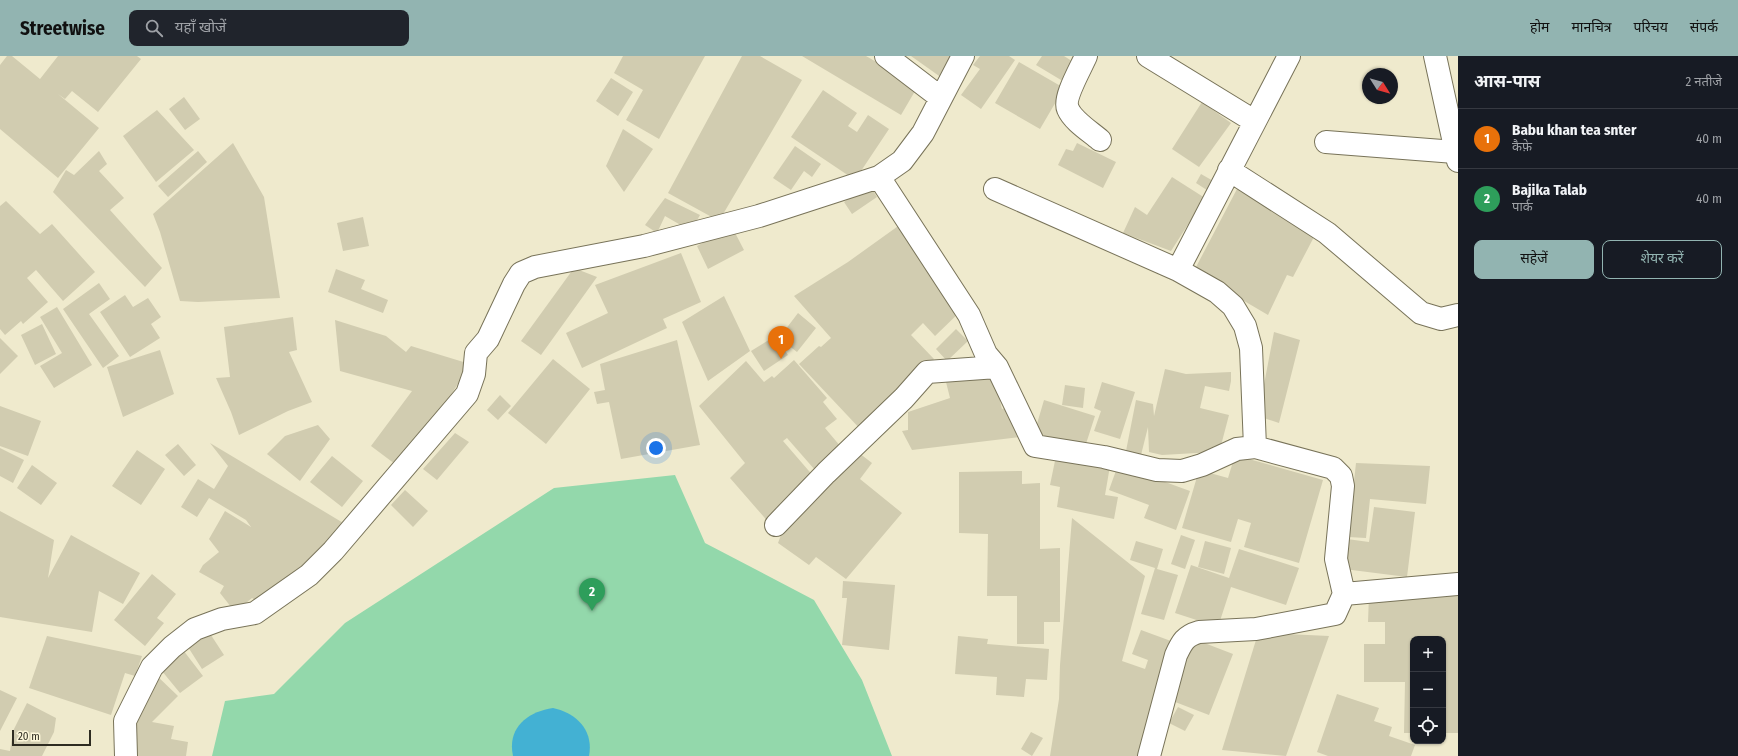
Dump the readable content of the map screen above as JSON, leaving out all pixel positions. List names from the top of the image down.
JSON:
{
  "scale_bar": "20 m",
  "north": "bottom right",
  "page": {
    "header": "Streetwise",
    "search": "यहाँ खोजें",
    "nav": [
      "होम",
      "मानचित्र",
      "परिचय",
      "संपर्क"
    ],
    "heading": ["आस-पास", "2 नतीजे"],
    "list": [
      {
        "mark": "1",
        "name": "Babu khan tea snter",
        "note": "कैफ़े",
        "value": "40 m"
      },
      {
        "mark": "2",
        "name": "Bajika Talab",
        "note": "पार्क",
        "value": "40 m"
      }
    ],
    "buttons": ["सहेजें", "शेयर करें"],
    "pins": ["1", "2"],
    "map_buttons": ["+", "−"],
    "scale": "20 m"
  }
}
